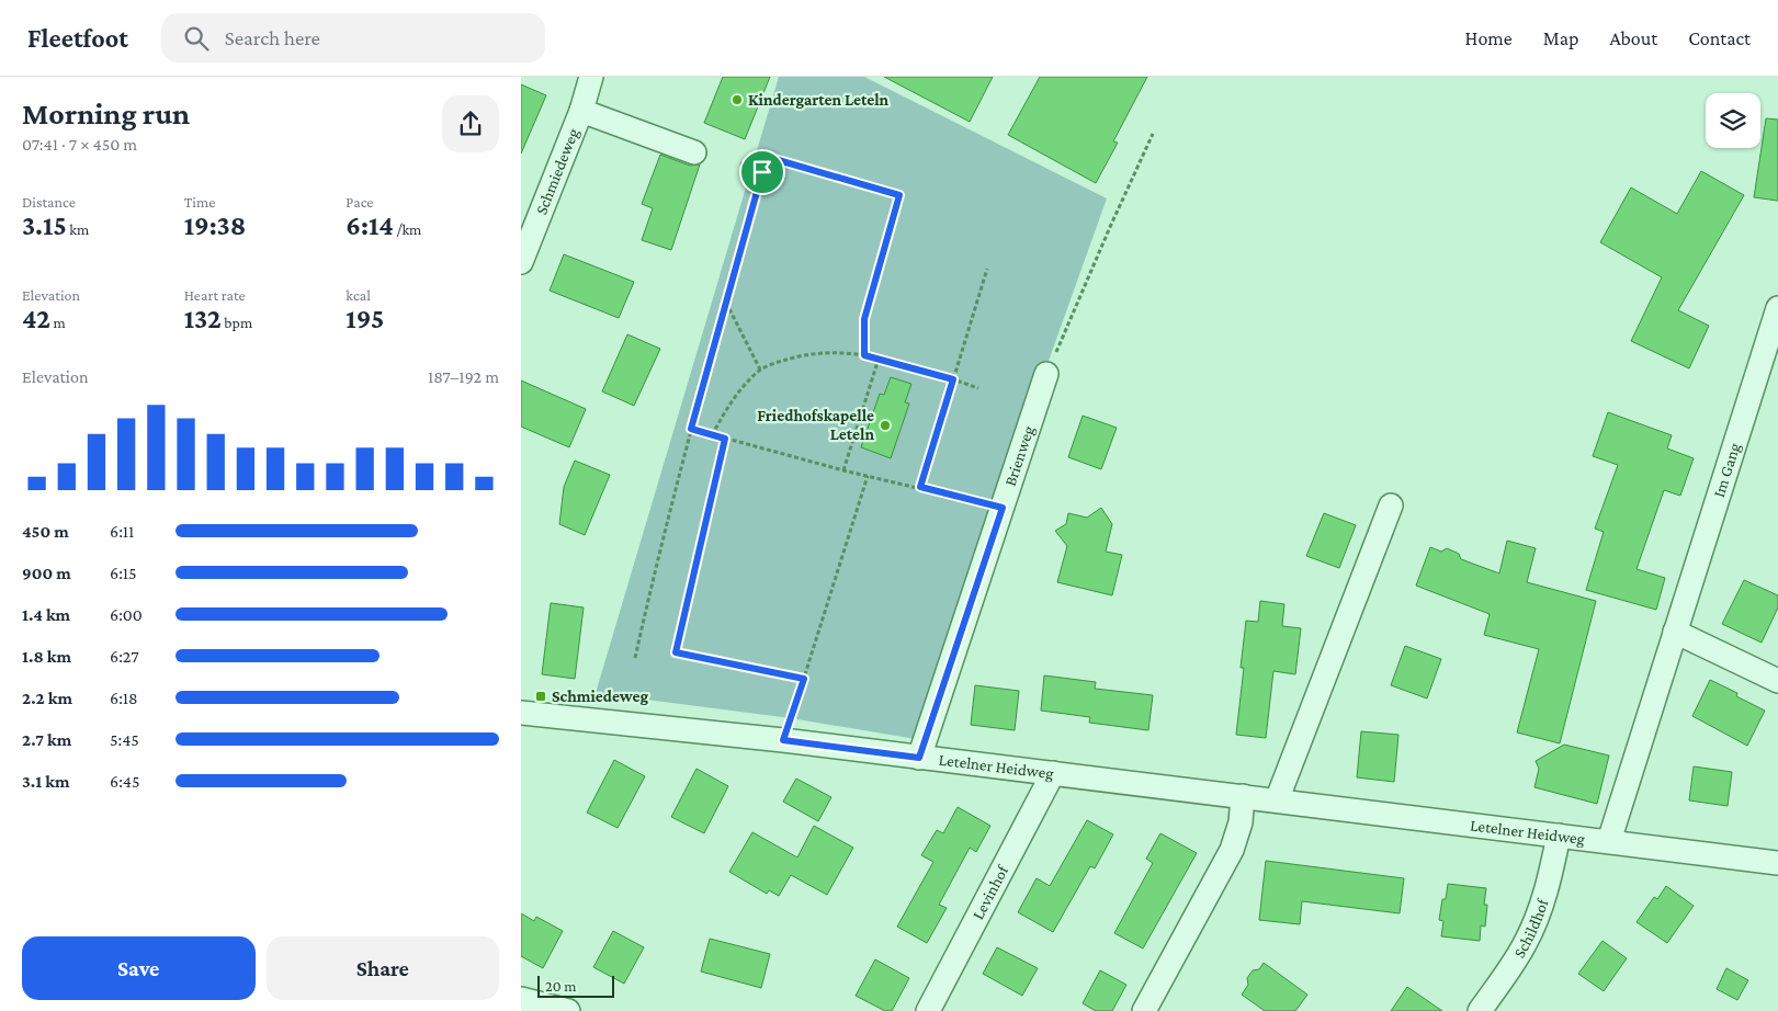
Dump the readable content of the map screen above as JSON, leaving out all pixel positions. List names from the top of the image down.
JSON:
{
  "streets": {
    "street": [
      "Schmiedeweg",
      "Brienweg",
      "Im Gang",
      "Letelner Heidweg",
      "Levinhof",
      "Schildhof"
    ]
  },
  "crossings": [
    ["Brienweg", "Letelner Heidweg"],
    ["Im Gang", "Letelner Heidweg"],
    ["Letelner Heidweg", "Levinhof"],
    ["Letelner Heidweg", "Schildhof"]
  ],
  "places": {
    "other": ["Kindergarten Leteln", "Friedhofskapelle Leteln"],
    "transit": ["Schmiedeweg"]
  },
  "scale_bar": "20 m",
  "page": {
    "header": "Fleetfoot",
    "search": "Search here",
    "nav": [
      "Home",
      "Map",
      "About",
      "Contact"
    ],
    "heading": ["Morning run", "07:41 · 7 × 450 m"],
    "stats": [
      ["Distance", "3.15 km"],
      ["Time", "19:38"],
      ["Pace", "6:14 /km"],
      ["Elevation", "42 m"],
      ["Heart rate", "132 bpm"],
      ["kcal", "195"]
    ],
    "chart": ["Elevation", "187–192 m"],
    "list": [
      {
        "name": "450 m",
        "note": "6:11"
      },
      {
        "name": "900 m",
        "note": "6:15"
      },
      {
        "name": "1.4 km",
        "note": "6:00"
      },
      {
        "name": "1.8 km",
        "note": "6:27"
      },
      {
        "name": "2.2 km",
        "note": "6:18"
      },
      {
        "name": "2.7 km",
        "note": "5:45"
      },
      {
        "name": "3.1 km",
        "note": "6:45"
      }
    ],
    "buttons": ["Save", "Share"],
    "scale": "20 m"
  }
}
